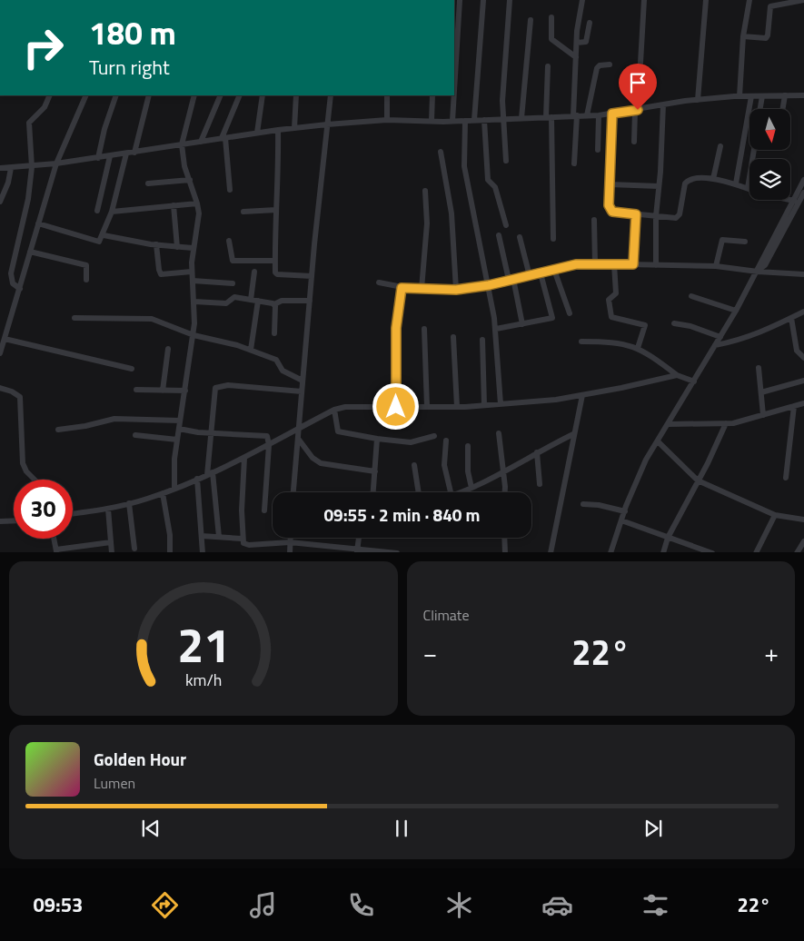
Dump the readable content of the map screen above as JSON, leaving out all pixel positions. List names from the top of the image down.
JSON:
{
  "north": "bottom",
  "page": {
    "turn": ["180 m", "Turn right"],
    "limit": "30",
    "trip": "09:55 · 2 min · 840 m",
    "tile": "Climate",
    "heat": ["−", "22°", "+"],
    "song": ["Golden Hour", "Lumen"],
    "tabs": ["09:53", "22°"],
    "gauge": ["21", "km/h"]
  }
}
